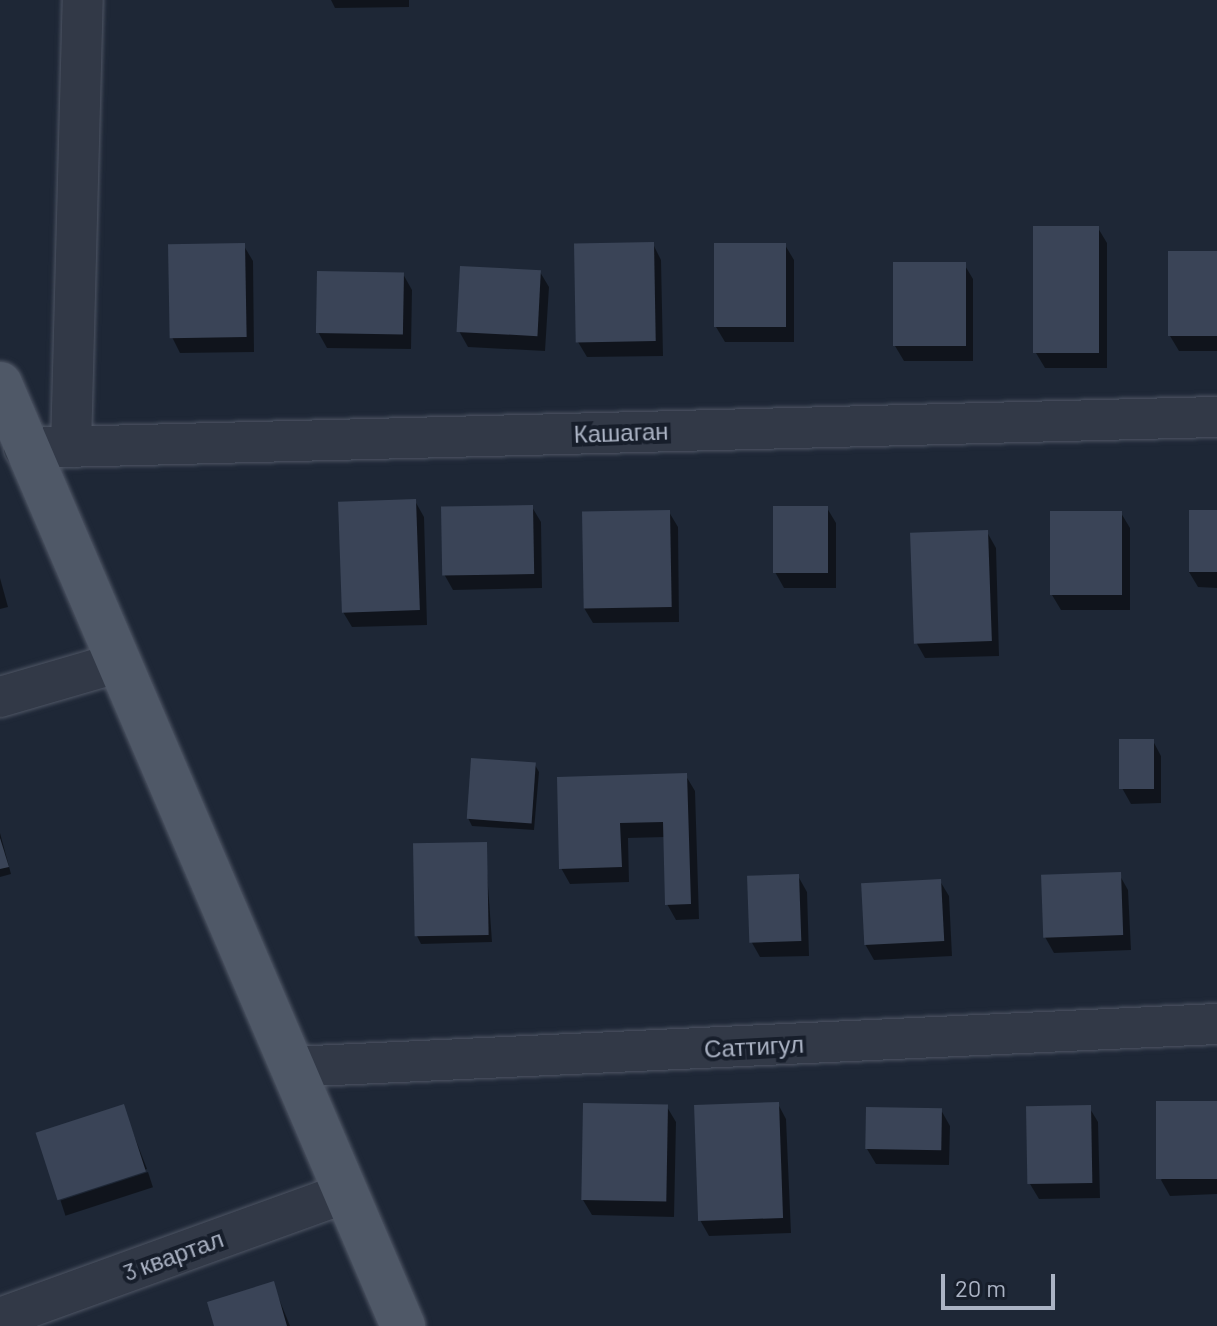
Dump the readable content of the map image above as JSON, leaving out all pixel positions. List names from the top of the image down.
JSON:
{
  "streets": {
    "street": ["Кашаган", "Саттигул", "3 квартал"]
  },
  "scale_bar": "20 m"
}
